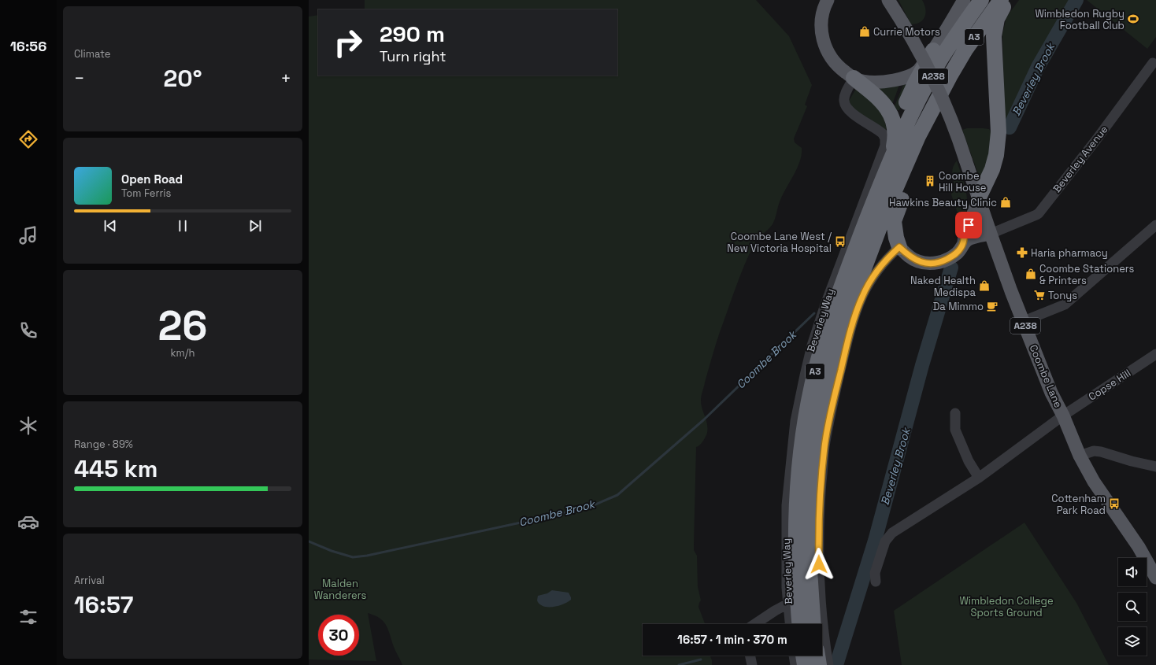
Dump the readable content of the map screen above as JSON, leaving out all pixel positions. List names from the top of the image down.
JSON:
{
  "streets": {
    "highway": ["A3", "Beverley Way"],
    "main road": ["A238", "Coombe Lane"],
    "street": ["Beverley Avenue", "Copse Hill"]
  },
  "crossings": [
    ["A3", "Beverley Way"],
    ["Beverley Avenue", "Coombe Lane"],
    ["Coombe Lane", "Copse Hill"]
  ],
  "water": ["Beverley Brook", "Coombe Brook"],
  "parks": ["Malden Wanderers", "Wimbledon College Sports Ground"],
  "places": {
    "sports": ["Wimbledon Rugby Football Club"],
    "shop": [
      "Currie Motors",
      "Hawkins Beauty Clinic",
      "Coombe Stationers & Printers",
      "Naked Health Medispa"
    ],
    "building": ["Coombe Hill House"],
    "bus stop": ["Coombe Lane West / New Victoria Hospital", "Cottenham Park Road"],
    "pharmacy": ["Haria pharmacy"],
    "supermarket": ["Tonys"],
    "cafe": ["Da Mimmo"]
  },
  "page": {
    "tabs": "16:56",
    "tile": [
      "Climate",
      ["26", "km/h"],
      ["Range · 89%", "445 km"],
      ["Arrival", "16:57"]
    ],
    "turn": ["290 m", "Turn right"],
    "heat": ["−", "20°", "+"],
    "song": ["Open Road", "Tom Ferris"],
    "limit": "30",
    "trip": "16:57 · 1 min · 370 m"
  }
}
